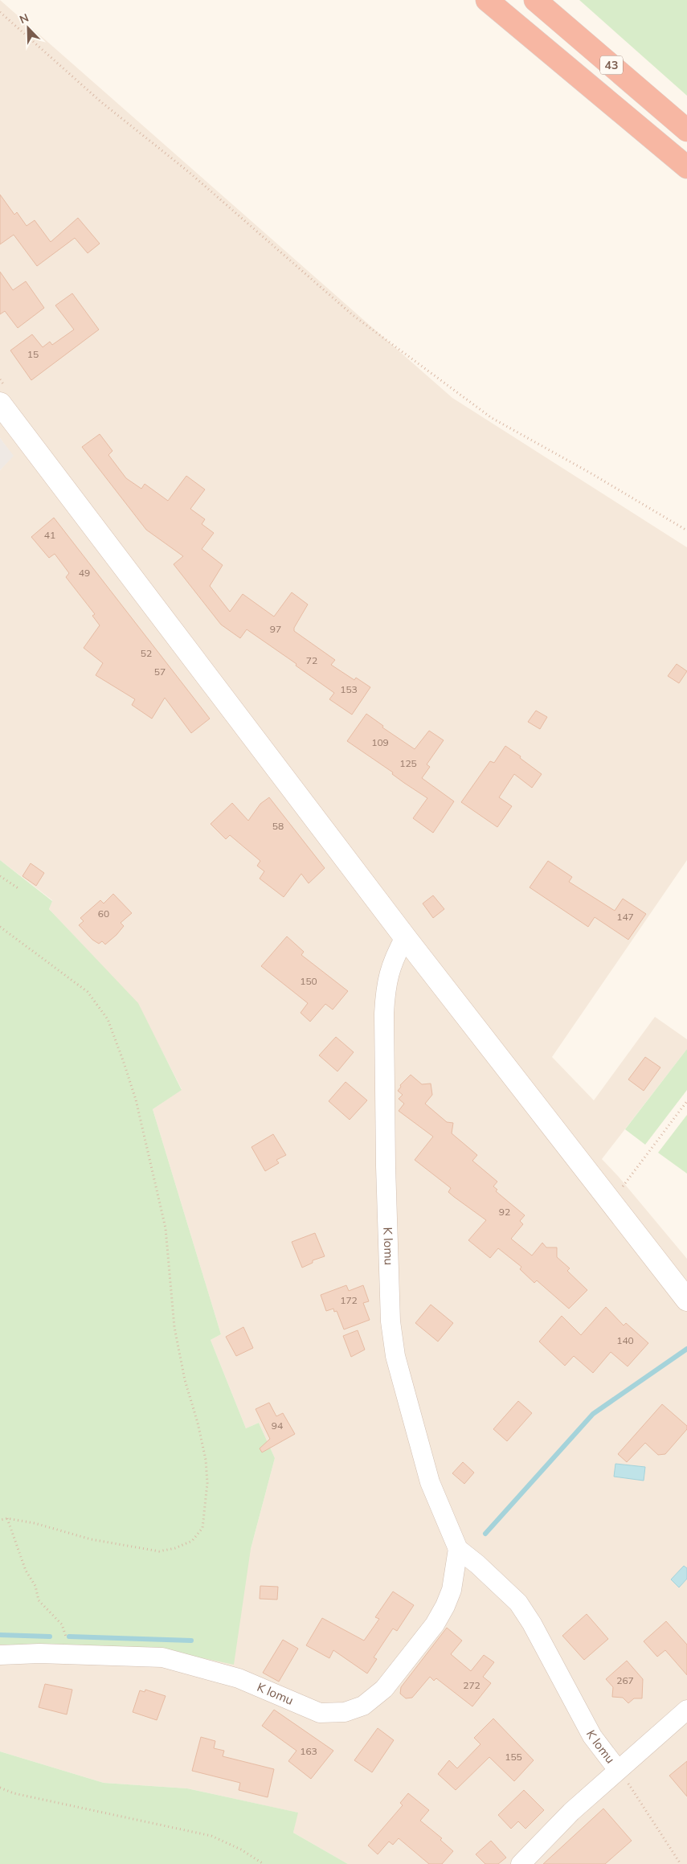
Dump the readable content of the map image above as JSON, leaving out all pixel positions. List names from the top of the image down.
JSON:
{
  "streets": {
    "highway": ["43"],
    "street": ["K lomu"]
  },
  "house_numbers": [
    "15",
    "41",
    "49",
    "97",
    "52",
    "72",
    "57",
    "153",
    "109",
    "125",
    "58",
    "60",
    "147",
    "150",
    "92",
    "172",
    "140",
    "94",
    "267",
    "272",
    "163",
    "155"
  ],
  "north": "top left"
}
